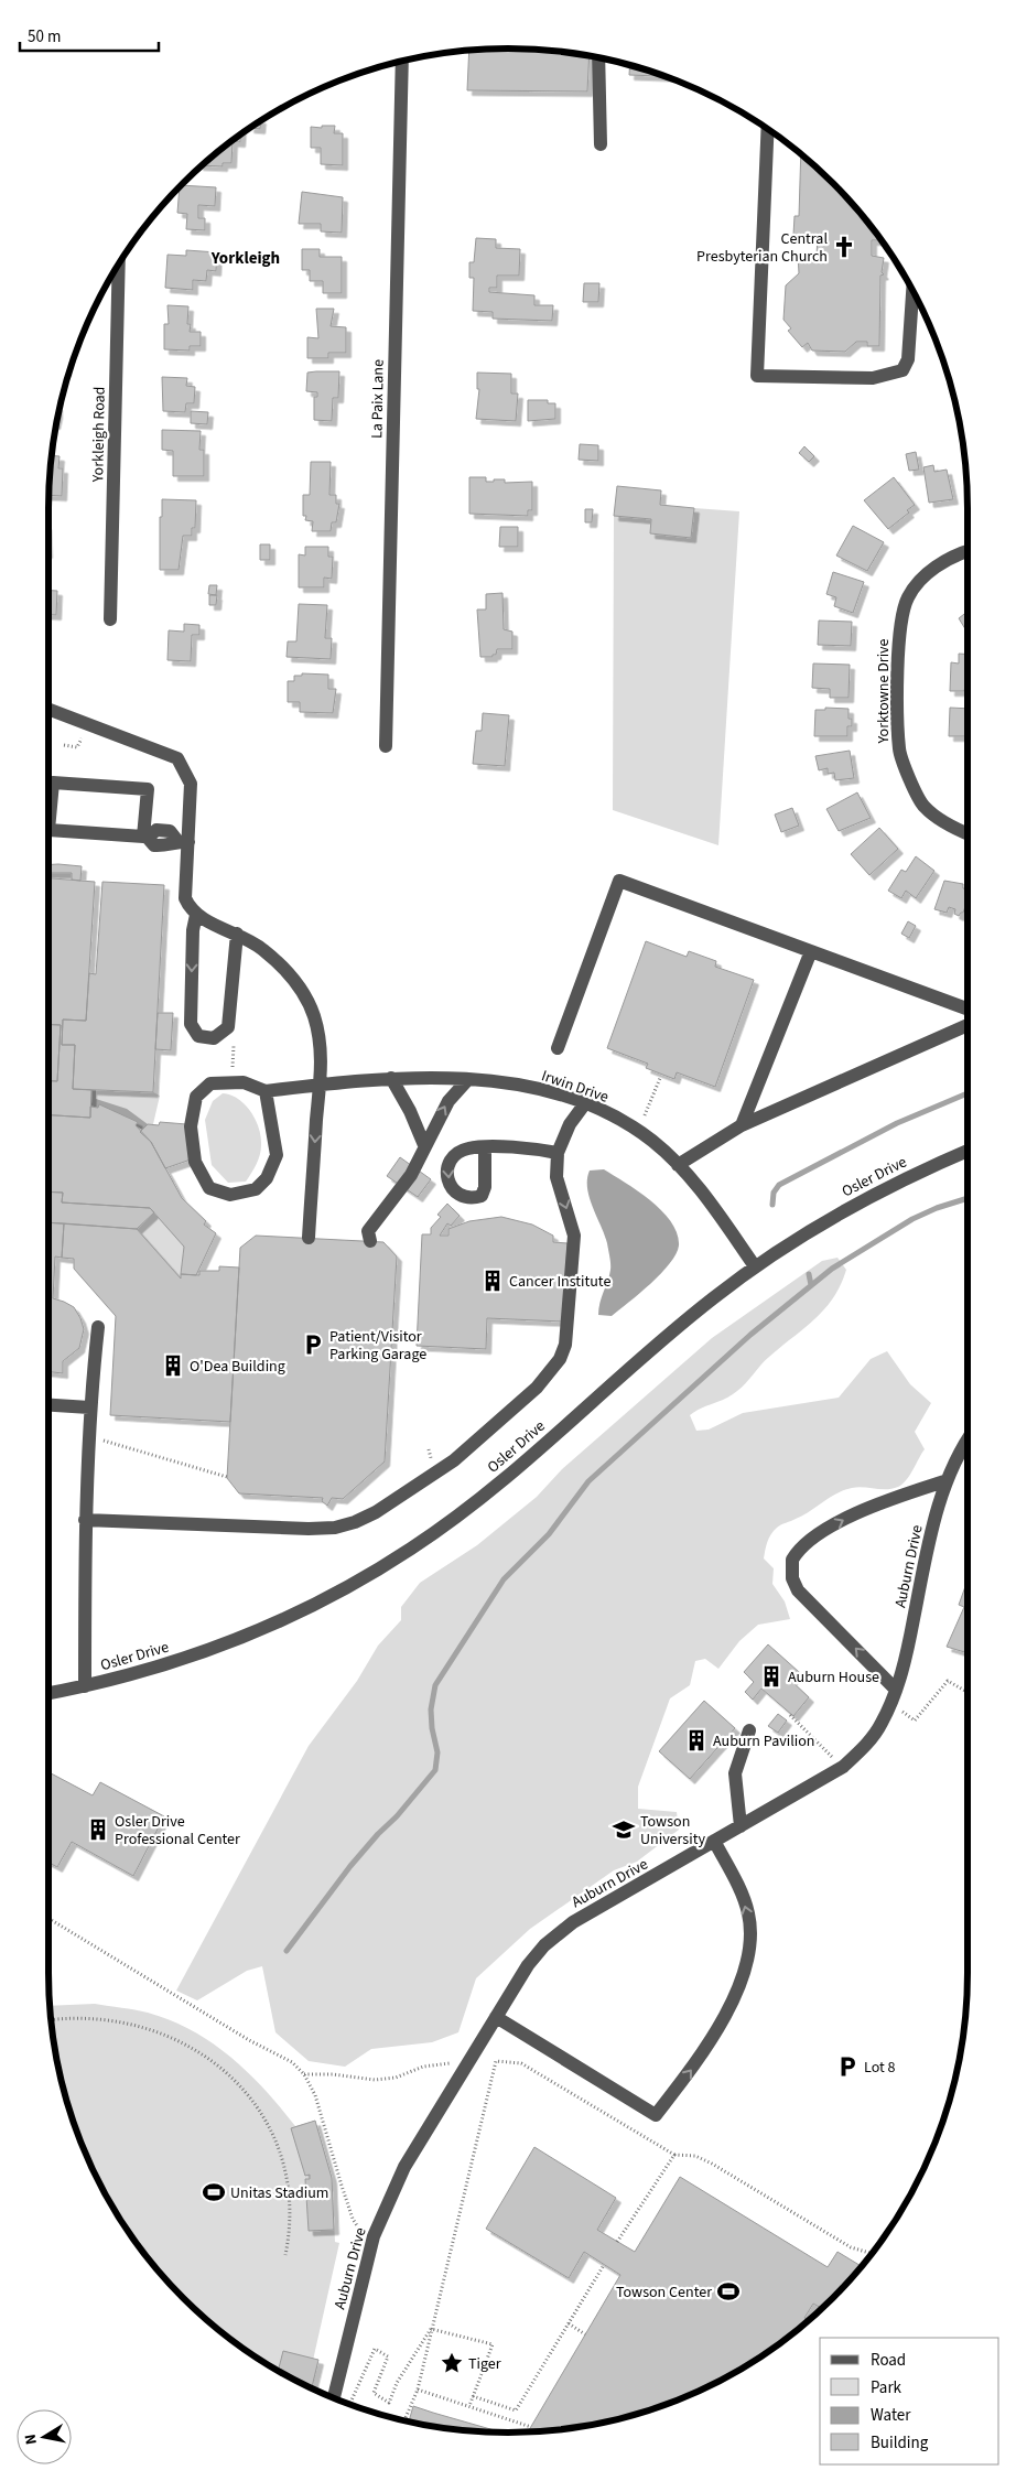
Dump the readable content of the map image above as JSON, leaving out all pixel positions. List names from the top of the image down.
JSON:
{
  "streets": {
    "street": [
      "La Paix Lane",
      "Yorkleigh Road",
      "Yorktowne Drive",
      "Irwin Drive",
      "Osler Drive",
      "Auburn Drive"
    ]
  },
  "crossings": [
    ["Irwin Drive", "Osler Drive"]
  ],
  "districts": ["Yorkleigh"],
  "places": {
    "church": ["Central Presbyterian Church"],
    "building": [
      "Cancer Institute",
      "O'Dea Building",
      "Auburn House",
      "Auburn Pavilion",
      "Osler Drive Professional Center"
    ],
    "parking": ["Patient/Visitor Parking Garage", "Lot 8"],
    "school or university": ["Towson University"],
    "sports": ["Unitas Stadium", "Towson Center"],
    "place": ["Tiger"]
  },
  "legend": [
    "Road",
    "Park",
    "Water",
    "Building"
  ],
  "scale_bar": "50 m",
  "north": "left"
}
